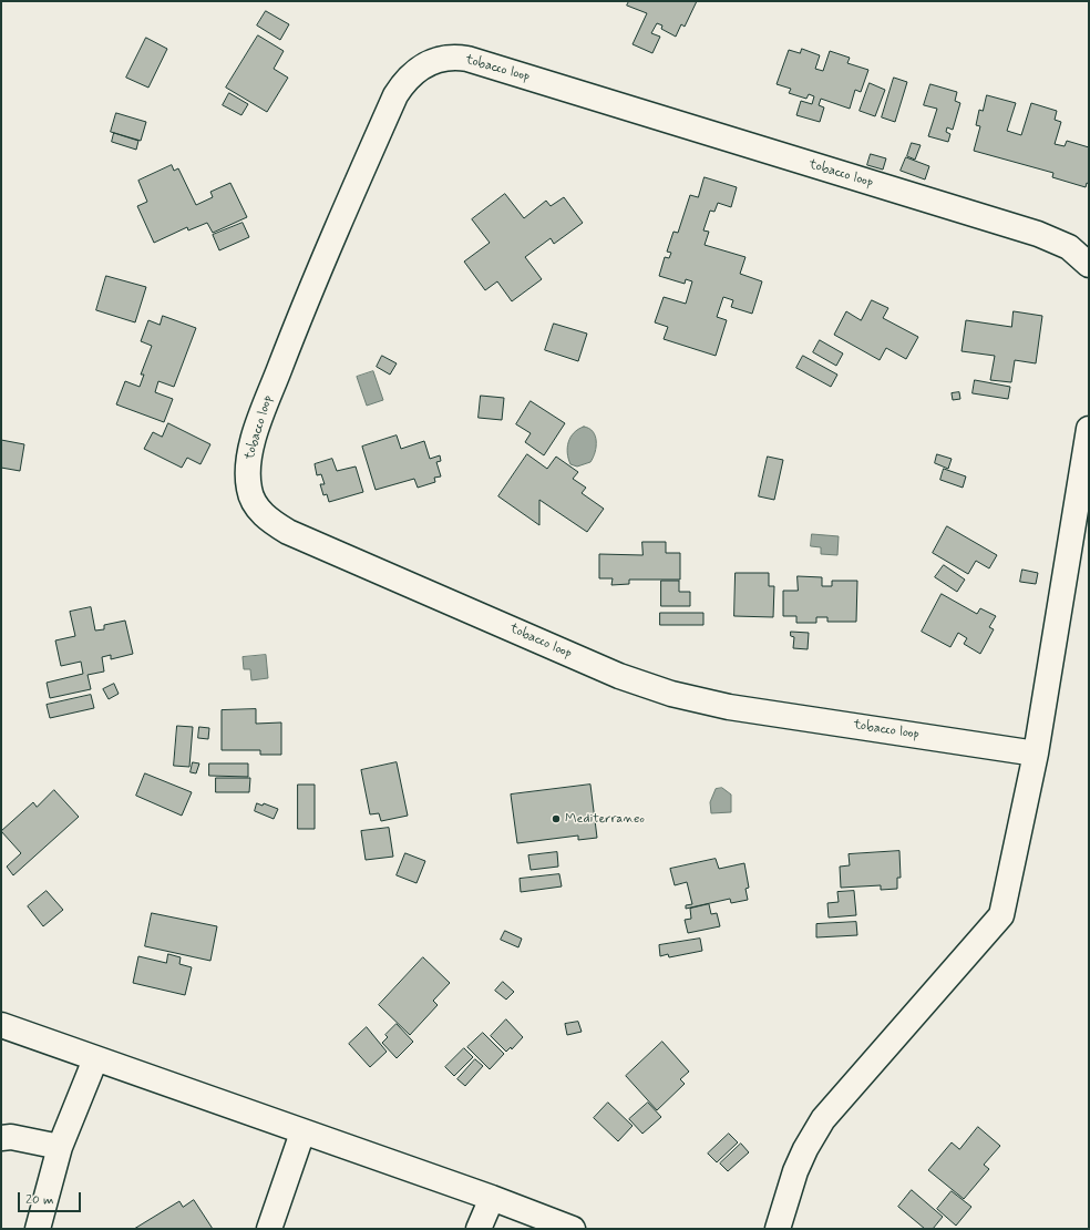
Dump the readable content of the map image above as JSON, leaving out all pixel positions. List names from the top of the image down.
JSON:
{
  "streets": {
    "street": ["tobacco loop"]
  },
  "places": ["Mediterraneo"],
  "scale_bar": "20 m"
}
